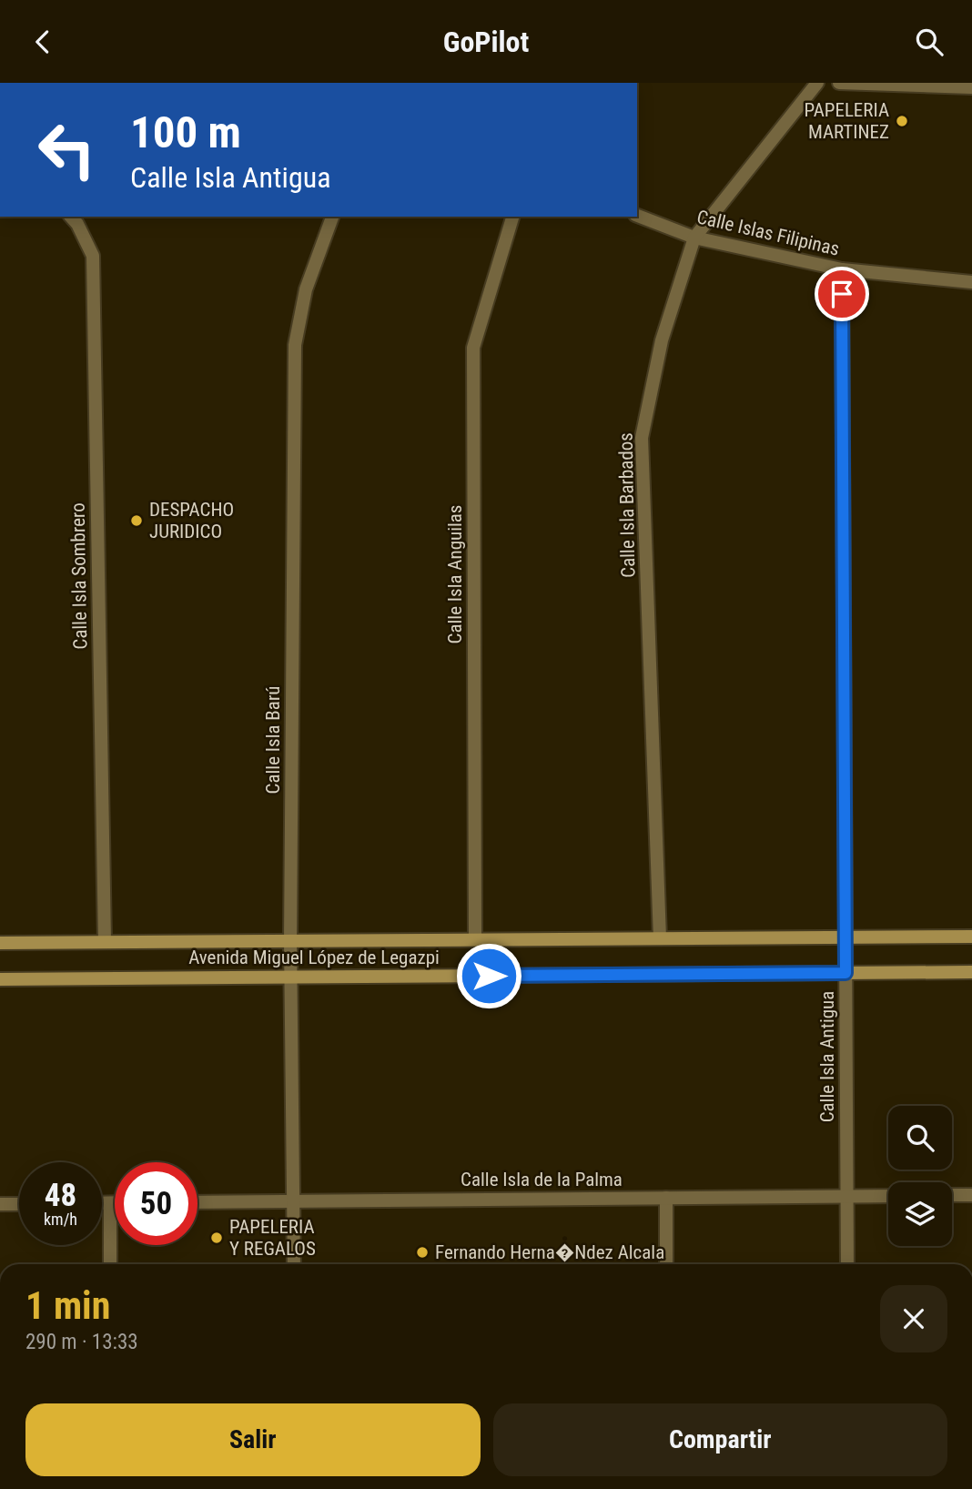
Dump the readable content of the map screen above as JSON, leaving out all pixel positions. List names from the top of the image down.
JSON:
{
  "streets": {
    "main road": ["Avenida Miguel López de Legazpi"],
    "street": [
      "Calle Islas Filipinas",
      "Calle Isla Barbados",
      "Calle Isla Anguilas",
      "Calle Isla Sombrero",
      "Calle Isla Barú",
      "Calle Isla Antigua",
      "Calle Isla de la Palma"
    ]
  },
  "crossings": [
    ["Calle Islas Filipinas", "Calle Isla Barbados"],
    ["Calle Islas Filipinas", "Calle Isla Antigua"],
    ["Calle Isla Barbados", "Avenida Miguel López de Legazpi"],
    ["Calle Isla Anguilas", "Avenida Miguel López de Legazpi"],
    ["Calle Isla Sombrero", "Avenida Miguel López de Legazpi"],
    ["Calle Isla Barú", "Avenida Miguel López de Legazpi"],
    ["Calle Isla Barú", "Calle Isla de la Palma"],
    ["Avenida Miguel López de Legazpi", "Calle Isla Antigua"],
    ["Calle Isla Antigua", "Calle Isla de la Palma"]
  ],
  "places": [
    "PAPELERIA MARTINEZ",
    "DESPACHO JURIDICO",
    "PAPELERIA Y REGALOS",
    "Fernando Herna�Ndez Alcala"
  ],
  "page": {
    "header": "GoPilot",
    "turn": ["100 m", "Calle Isla Antigua"],
    "speed": "48 km/h",
    "limit": "50",
    "heading": ["1 min", "290 m · 13:33"],
    "buttons": ["Salir", "Compartir"]
  }
}
